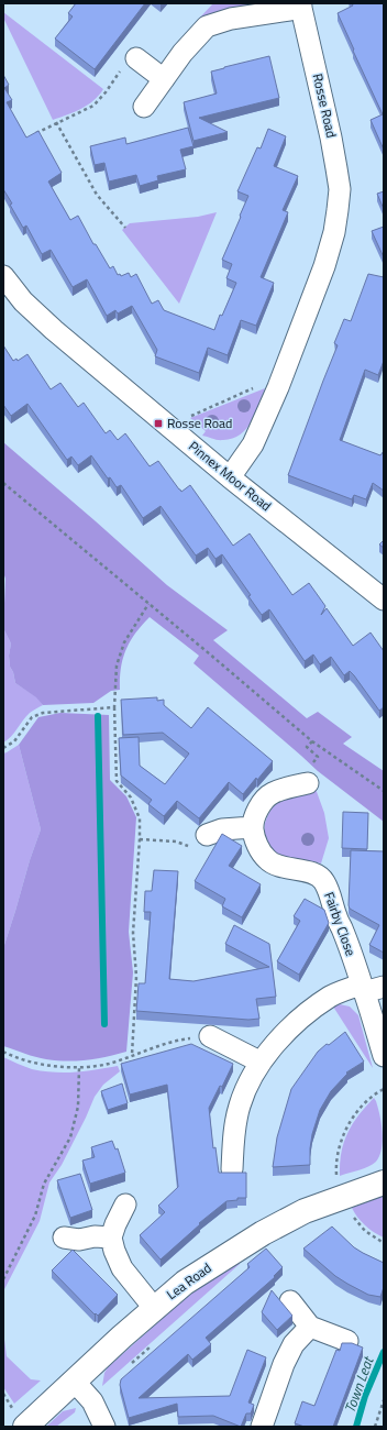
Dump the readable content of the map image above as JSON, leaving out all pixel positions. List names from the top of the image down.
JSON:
{
  "streets": {
    "street": [
      "Rosse Road",
      "Pinnex Moor Road",
      "Fairby Close",
      "Lea Road"
    ]
  },
  "crossings": [
    ["Rosse Road", "Pinnex Moor Road"]
  ],
  "water": ["Town Leat"],
  "places": {
    "transit": ["Rosse Road"]
  }
}
